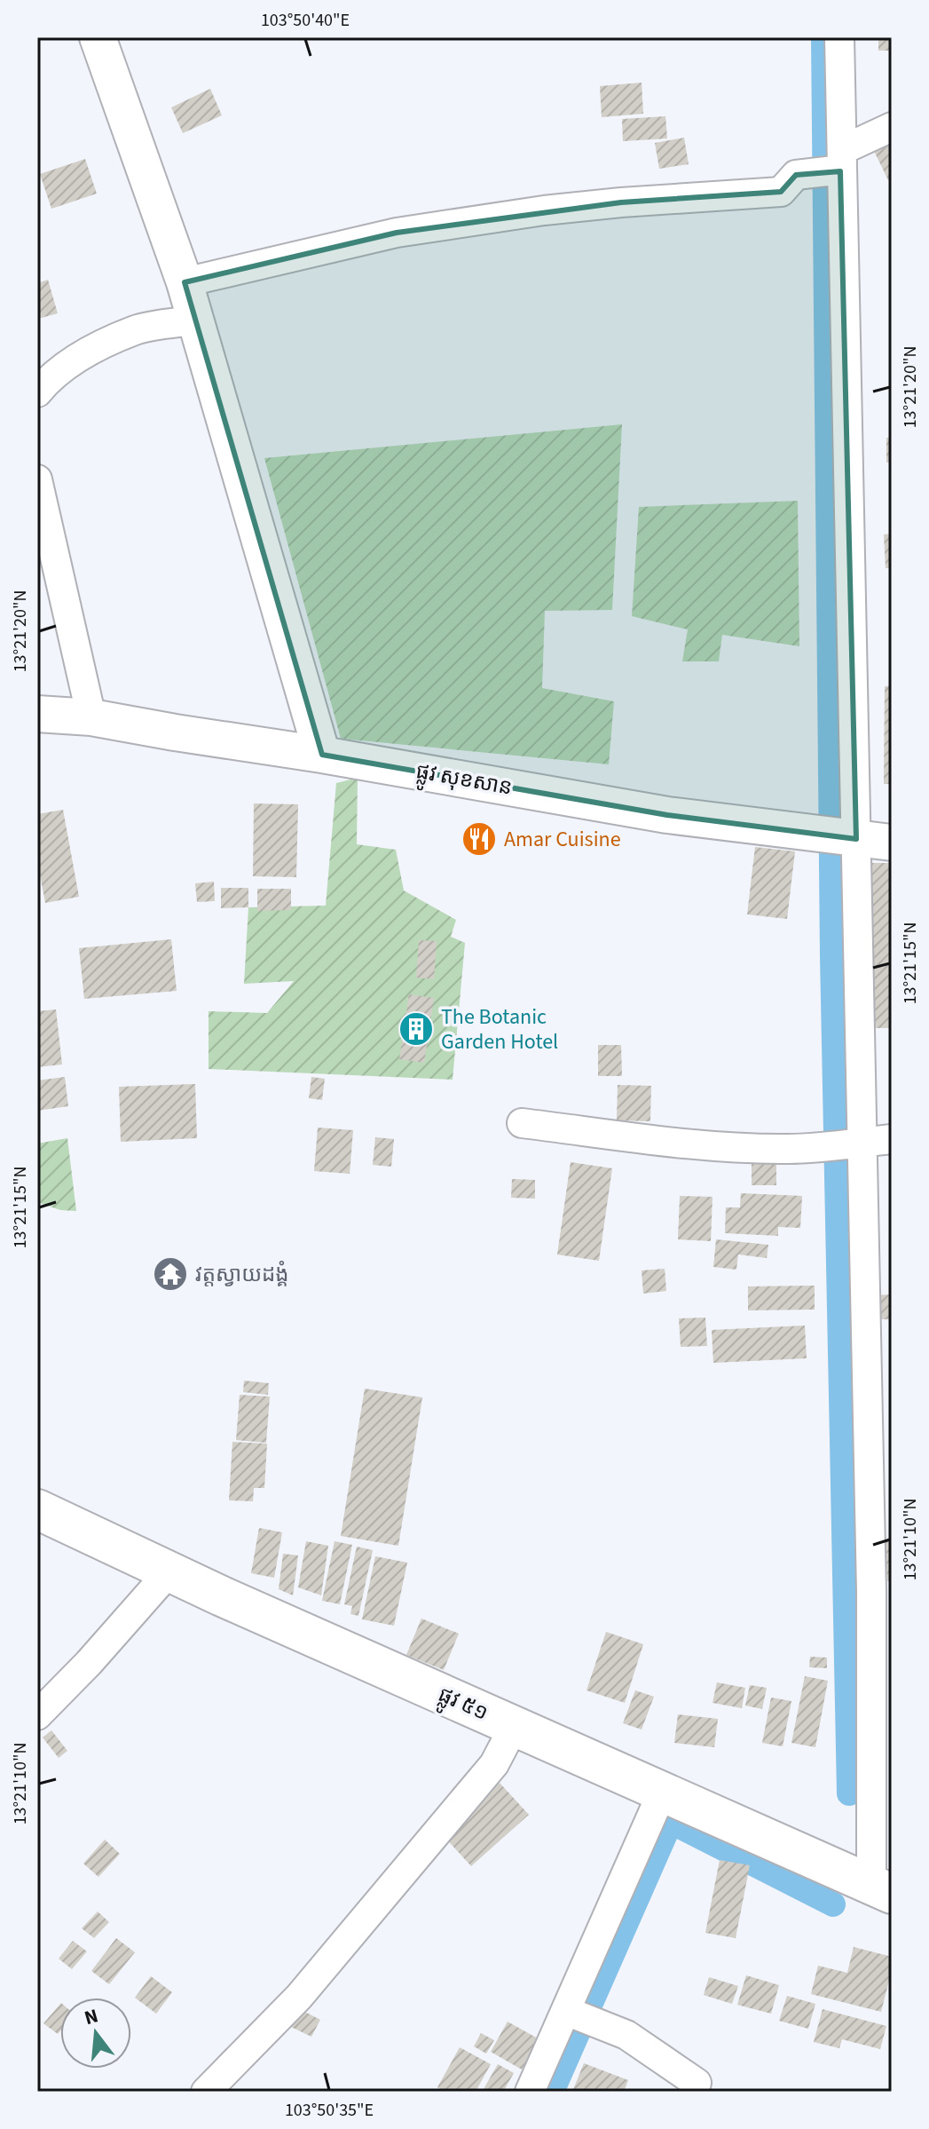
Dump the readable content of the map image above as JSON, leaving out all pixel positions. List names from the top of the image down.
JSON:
{
  "streets": {
    "main road": ["ផ្លូវ ៥១"],
    "street": ["ផ្លូវ សុខសាន"]
  },
  "places": {
    "restaurant": ["Amar Cuisine"],
    "building": ["The Botanic Garden Hotel"],
    "temple": ["វត្តស្វាយដង្គំ"]
  },
  "north": "top",
  "coordinates": [
    "103°50'40\"E",
    "13°21'20\"N",
    "13°21'15\"N",
    "13°21'10\"N",
    "103°50'35\"E"
  ]
}
